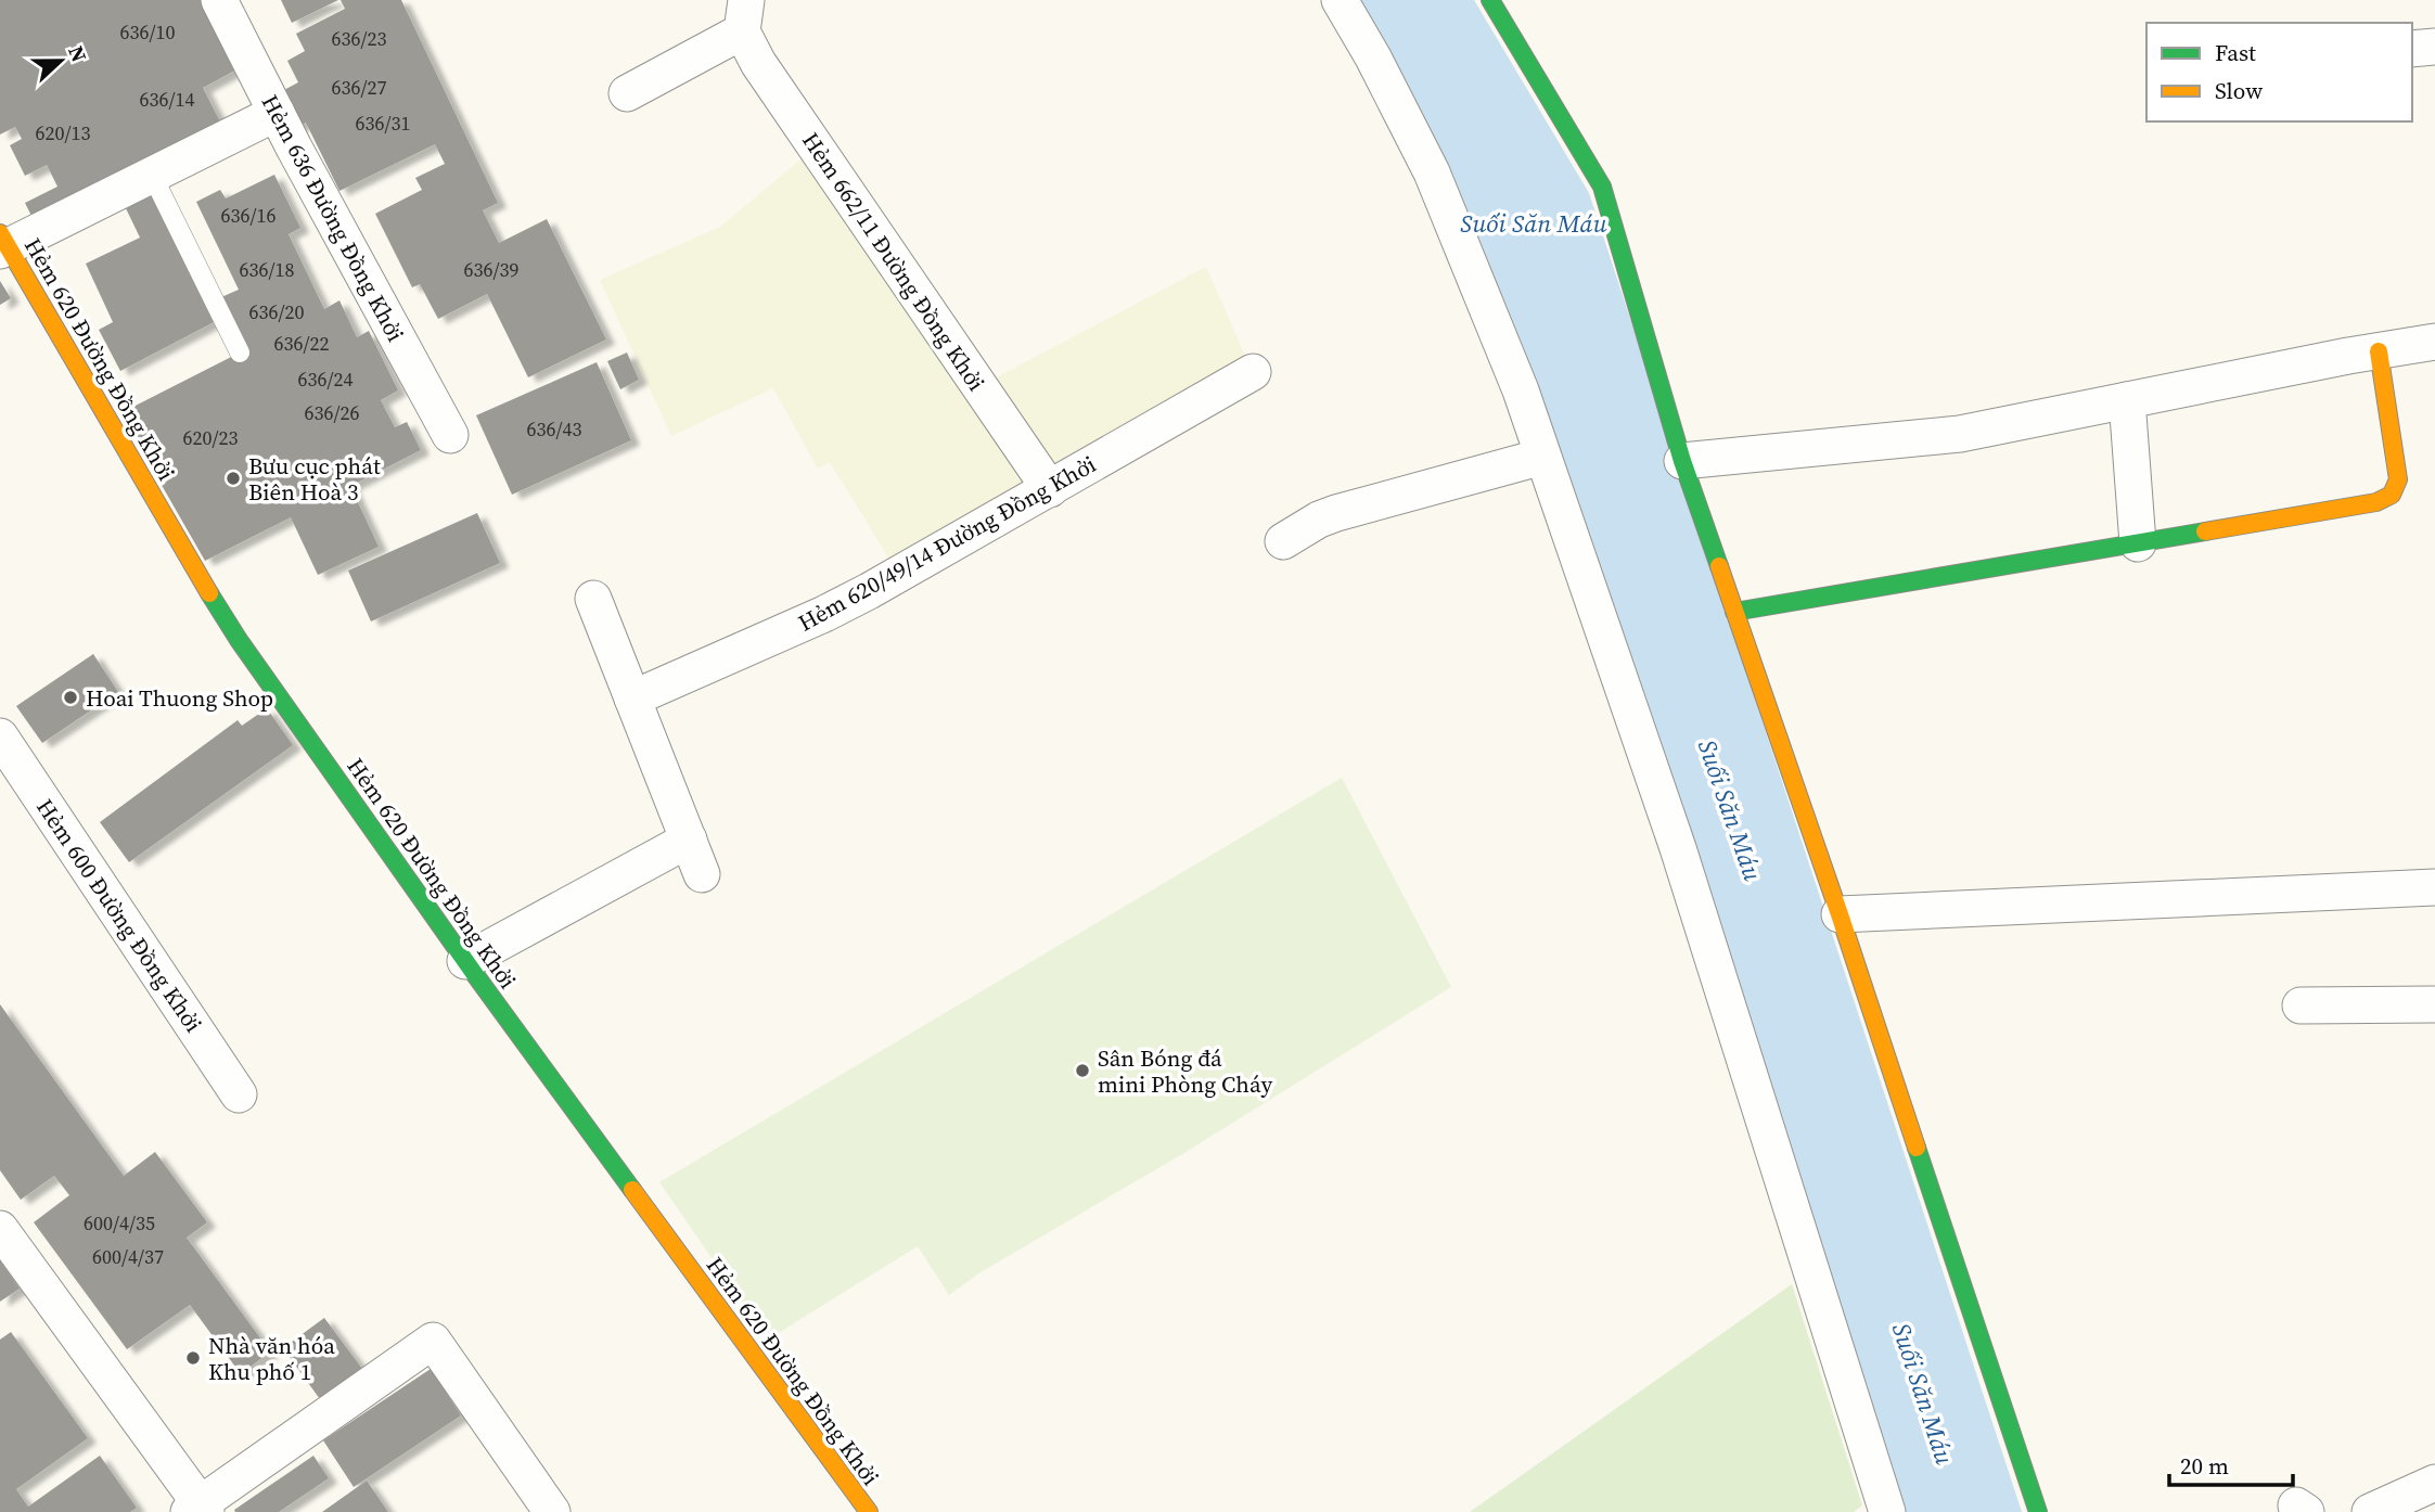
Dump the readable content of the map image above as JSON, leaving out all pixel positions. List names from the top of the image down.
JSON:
{
  "streets": {
    "street": [
      "Hẻm 636 Đường Đồng Khởi",
      "Hẻm 662/11 Đường Đồng Khởi",
      "Hẻm 620 Đường Đồng Khởi",
      "Hẻm 620/49/14 Đường Đồng Khởi",
      "Hẻm 600 Đường Đồng Khởi"
    ]
  },
  "crossings": [
    ["Hẻm 662/11 Đường Đồng Khởi", "Hẻm 620/49/14 Đường Đồng Khởi"]
  ],
  "water": ["Suối Săn Máu"],
  "places": [
    "Bưu cục phát Biên Hoà 3",
    "Hoai Thuong Shop",
    "Sân Bóng đá mini Phòng Cháy",
    "Nhà văn hóa Khu phố 1"
  ],
  "house_numbers": [
    "636/10",
    "636/23",
    "636/27",
    "636/14",
    "636/31",
    "620/13",
    "636/16",
    "636/18",
    "636/39",
    "636/20",
    "636/22",
    "636/24",
    "636/26",
    "636/43",
    "620/23",
    "600/4/35",
    "600/4/37"
  ],
  "legend": ["Fast", "Slow"],
  "scale_bar": "20 m",
  "north": "right"
}
